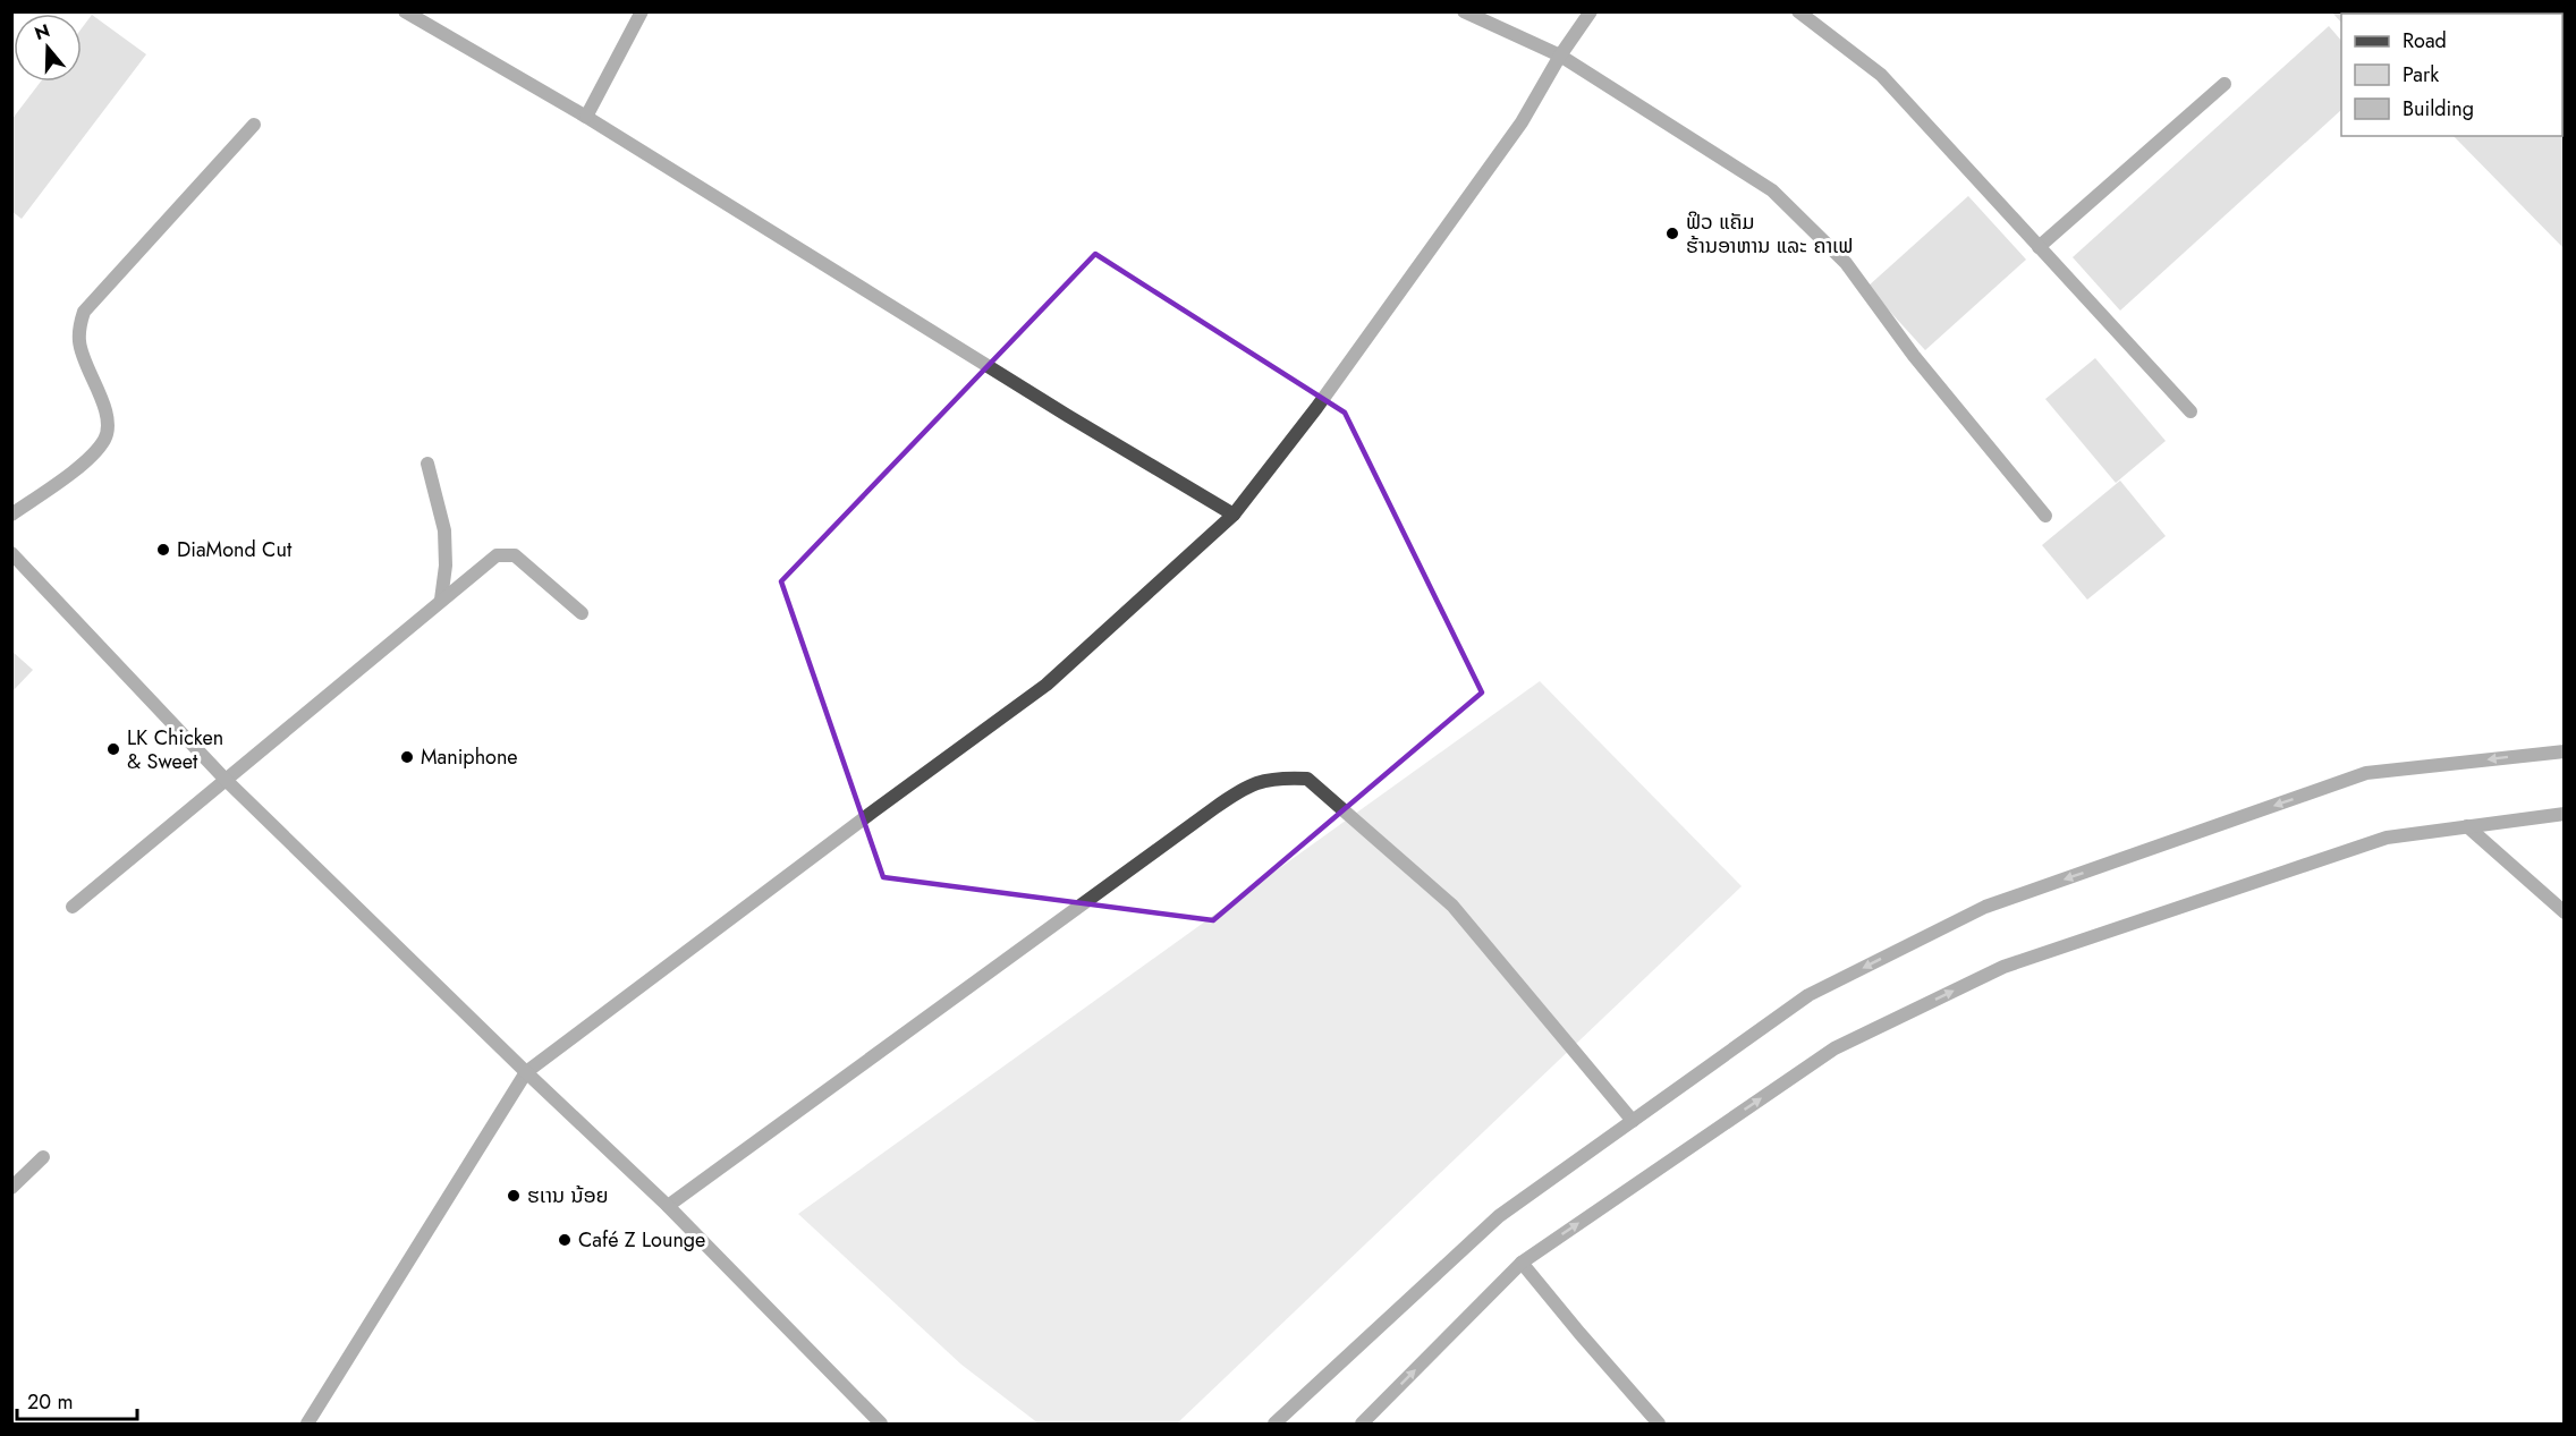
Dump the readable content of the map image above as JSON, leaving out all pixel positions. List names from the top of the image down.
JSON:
{
  "places": [
    "ຟິວ ແຄັມ ຮ້ານອາຫານ ແລະ ຄາເຟ",
    "DiaMond Cut",
    "LK Chicken & Sweet",
    "Maniphone",
    "ຮເານ ນ້ອຍ",
    "Café Z Lounge"
  ],
  "legend": ["Road", "Park", "Building"],
  "scale_bar": "20 m",
  "north": "top"
}
